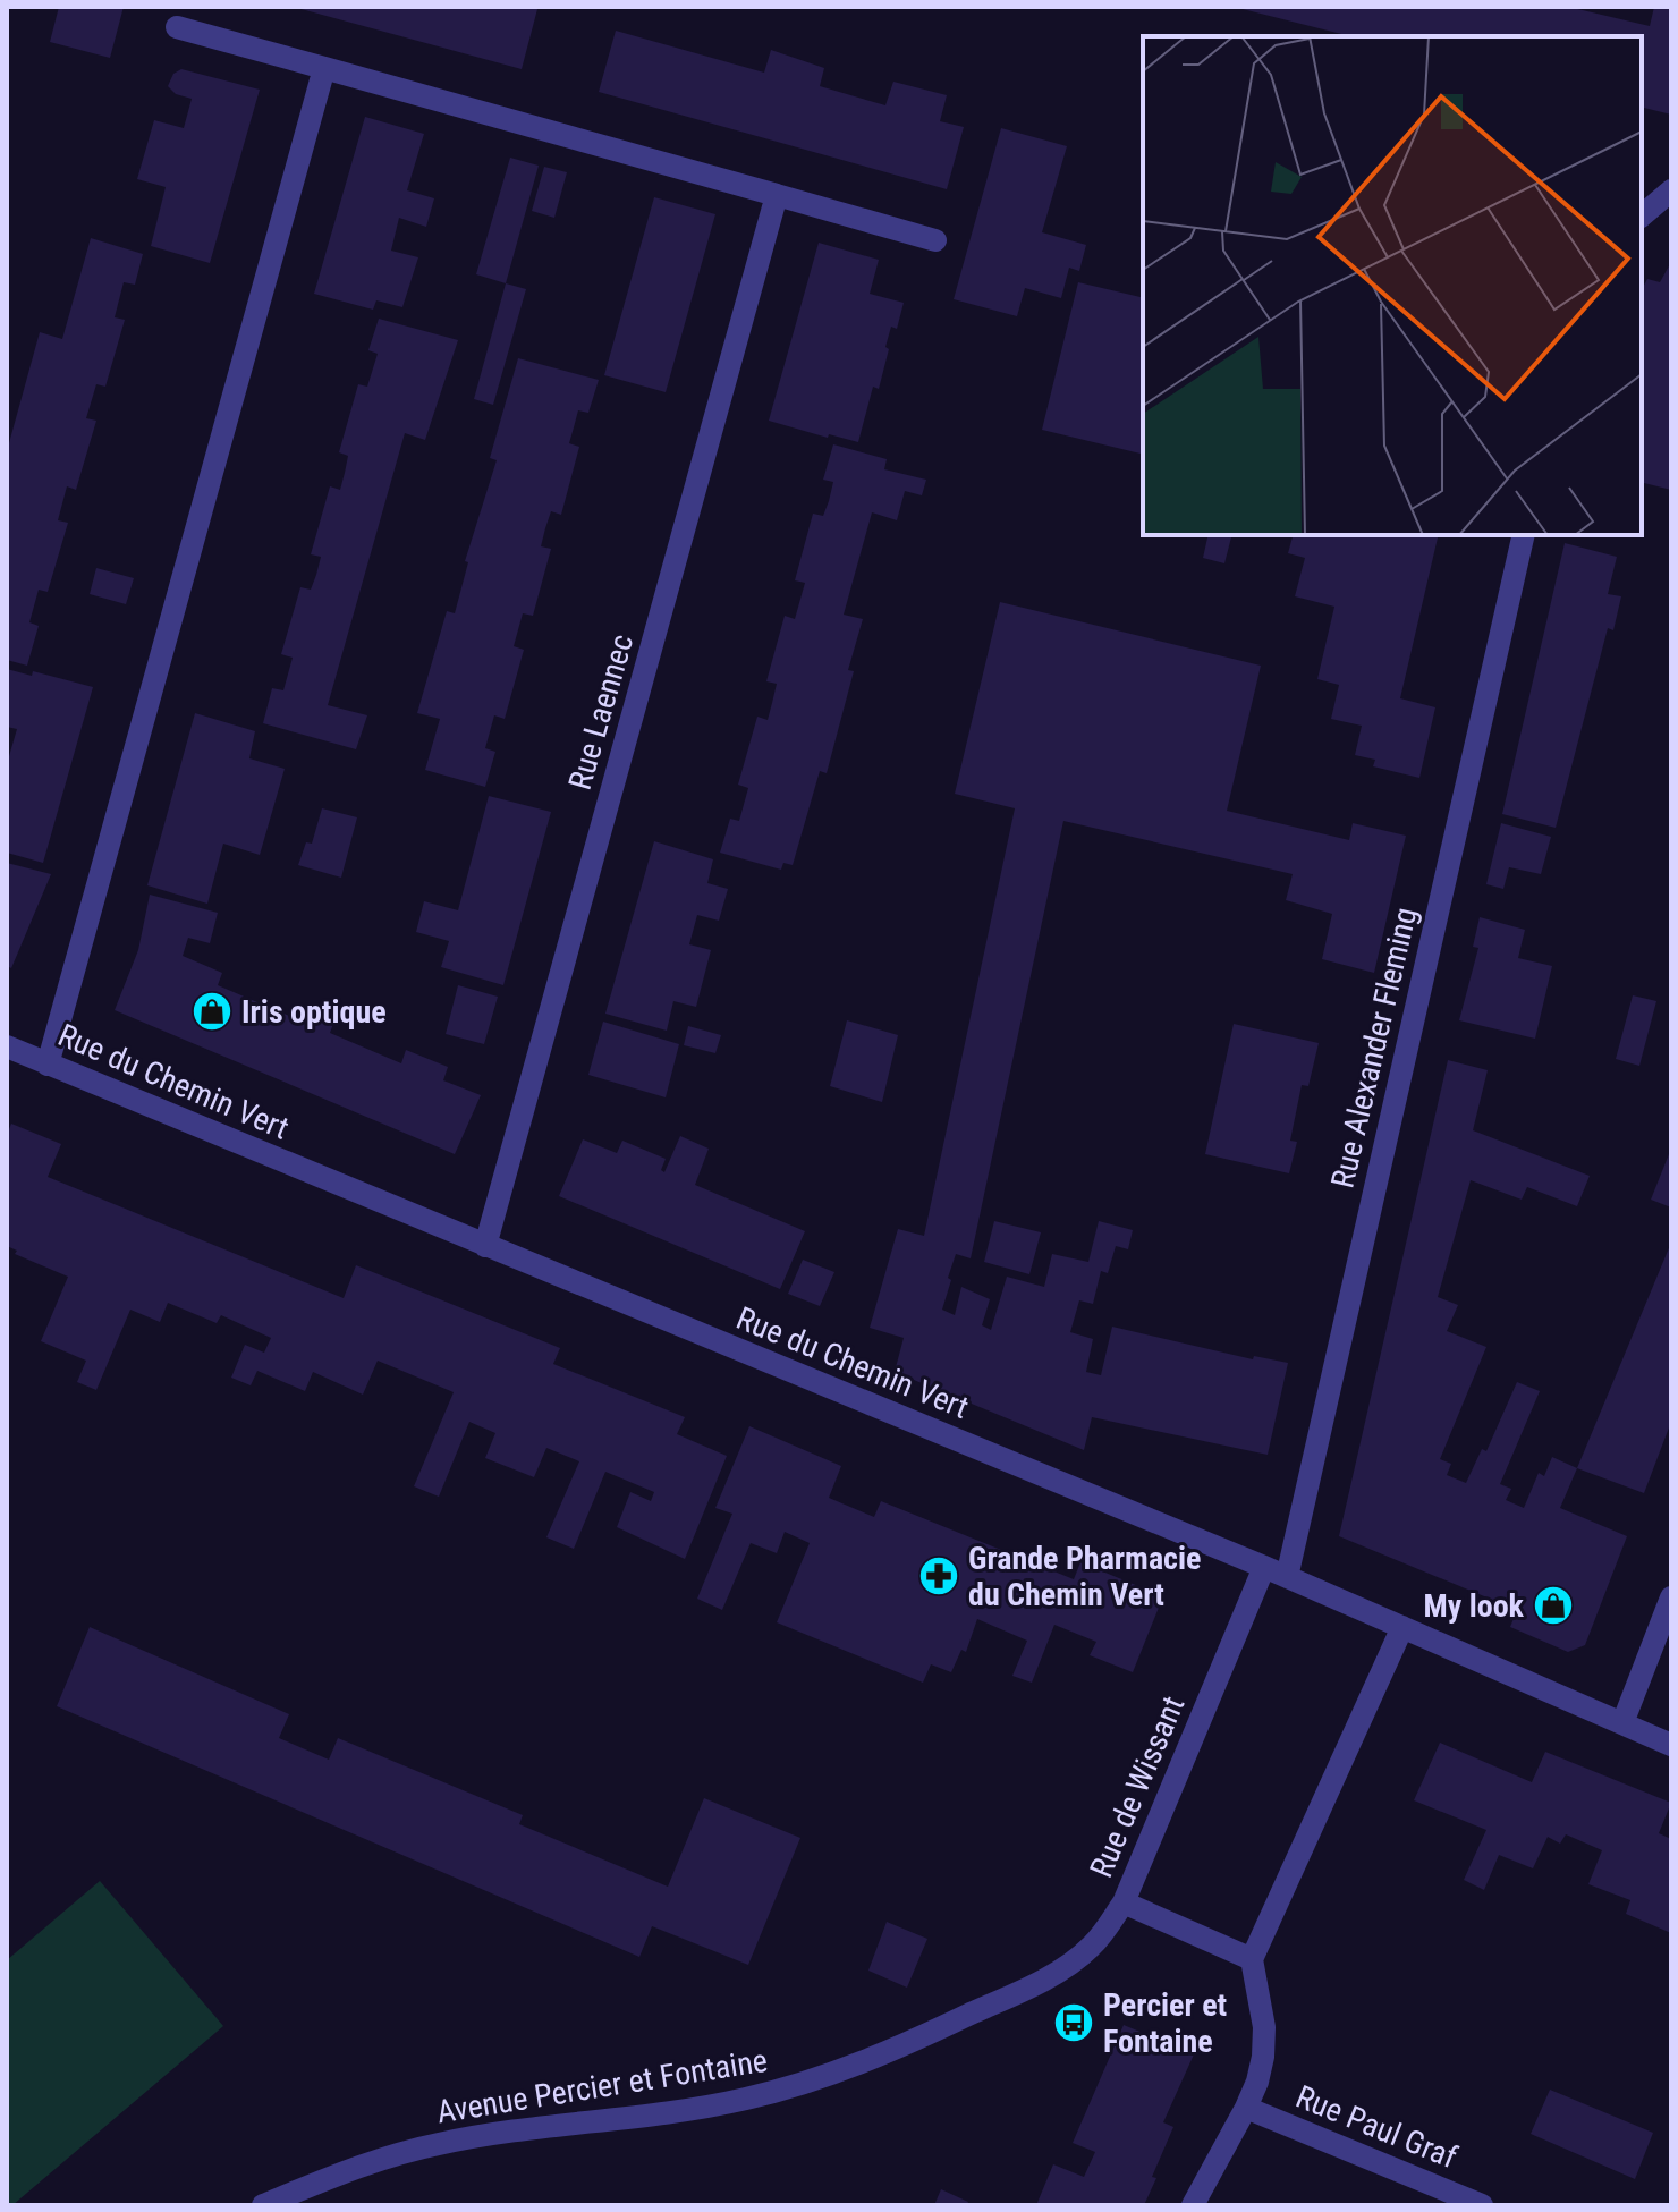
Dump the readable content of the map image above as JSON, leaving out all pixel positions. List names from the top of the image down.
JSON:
{
  "streets": {
    "street": [
      "Rue Laennec",
      "Rue Alexander Fleming",
      "Rue du Chemin Vert",
      "Rue de Wissant",
      "Avenue Percier et Fontaine",
      "Rue Paul Graf"
    ]
  },
  "crossings": [
    ["Rue Laennec", "Rue du Chemin Vert"],
    ["Rue Alexander Fleming", "Rue du Chemin Vert"],
    ["Rue du Chemin Vert", "Rue de Wissant"],
    ["Rue de Wissant", "Avenue Percier et Fontaine"]
  ],
  "places": {
    "shop": ["Iris optique", "My look"],
    "pharmacy": ["Grande Pharmacie du Chemin Vert"],
    "bus stop": ["Percier et Fontaine"]
  }
}
